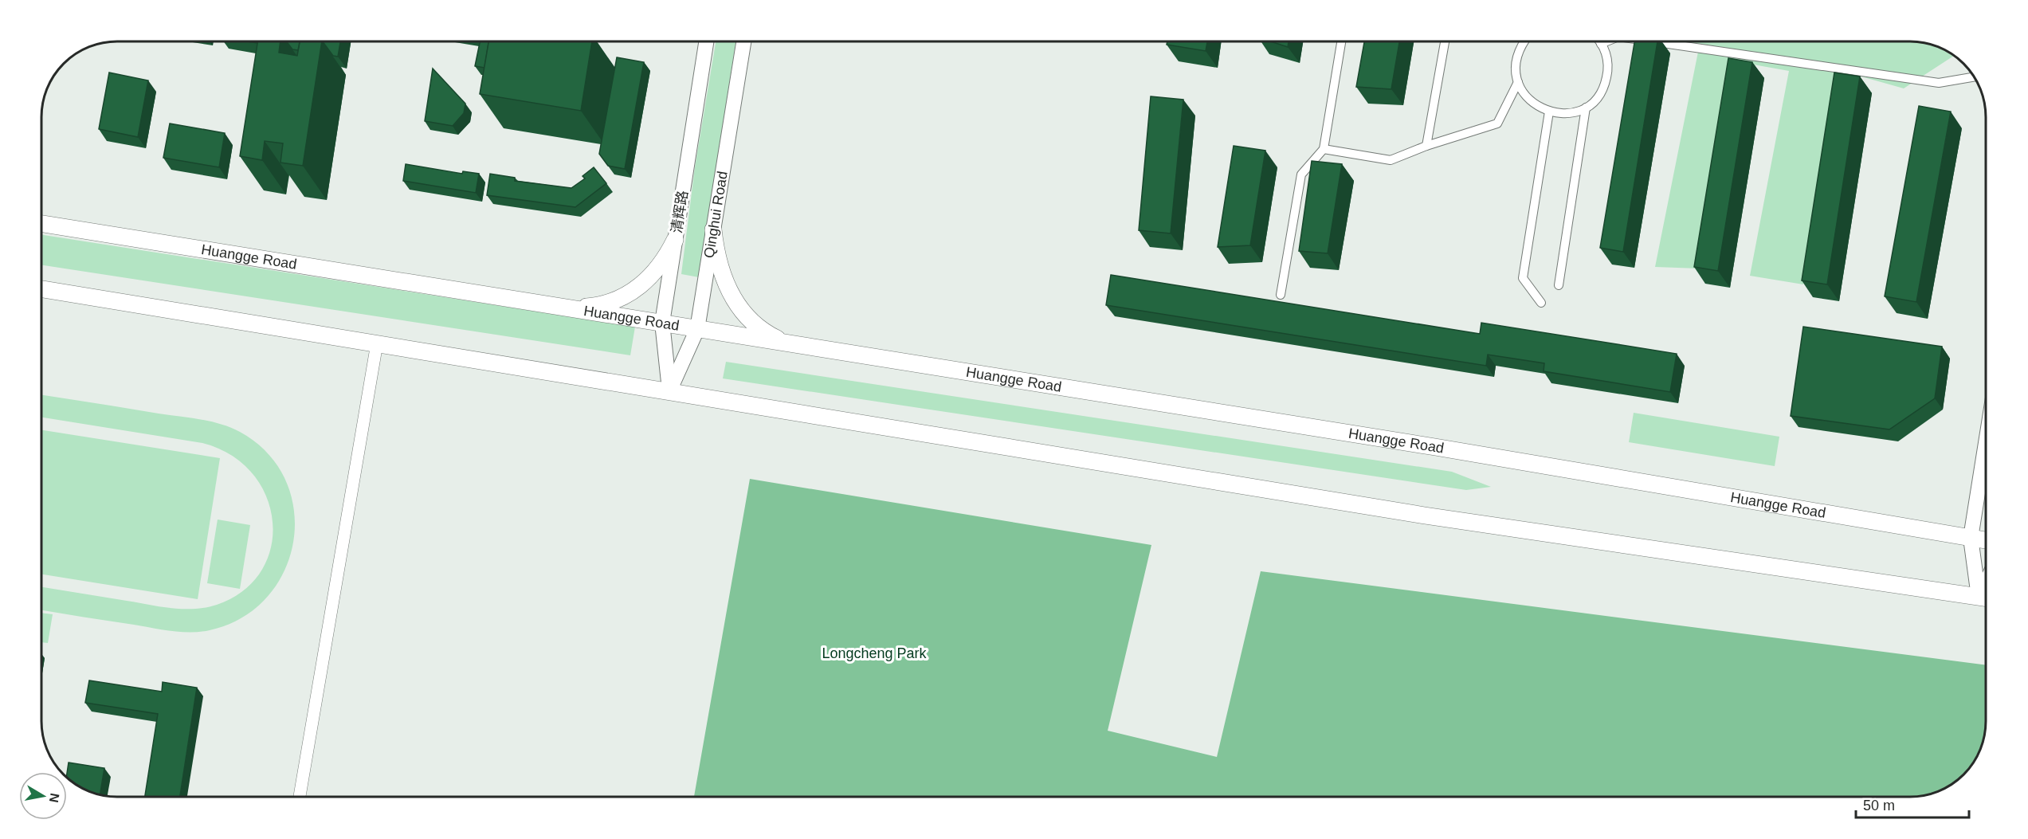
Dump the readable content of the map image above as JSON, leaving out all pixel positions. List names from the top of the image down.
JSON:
{
  "streets": {
    "main road": ["Huangge Road"],
    "street": ["清辉路", "Qinghui Road"]
  },
  "crossings": [
    ["清辉路", "Qinghui Road"],
    ["清辉路", "Huangge Road"],
    ["Qinghui Road", "Huangge Road"]
  ],
  "parks": ["Longcheng Park"],
  "scale_bar": "50 m",
  "north": "right"
}
